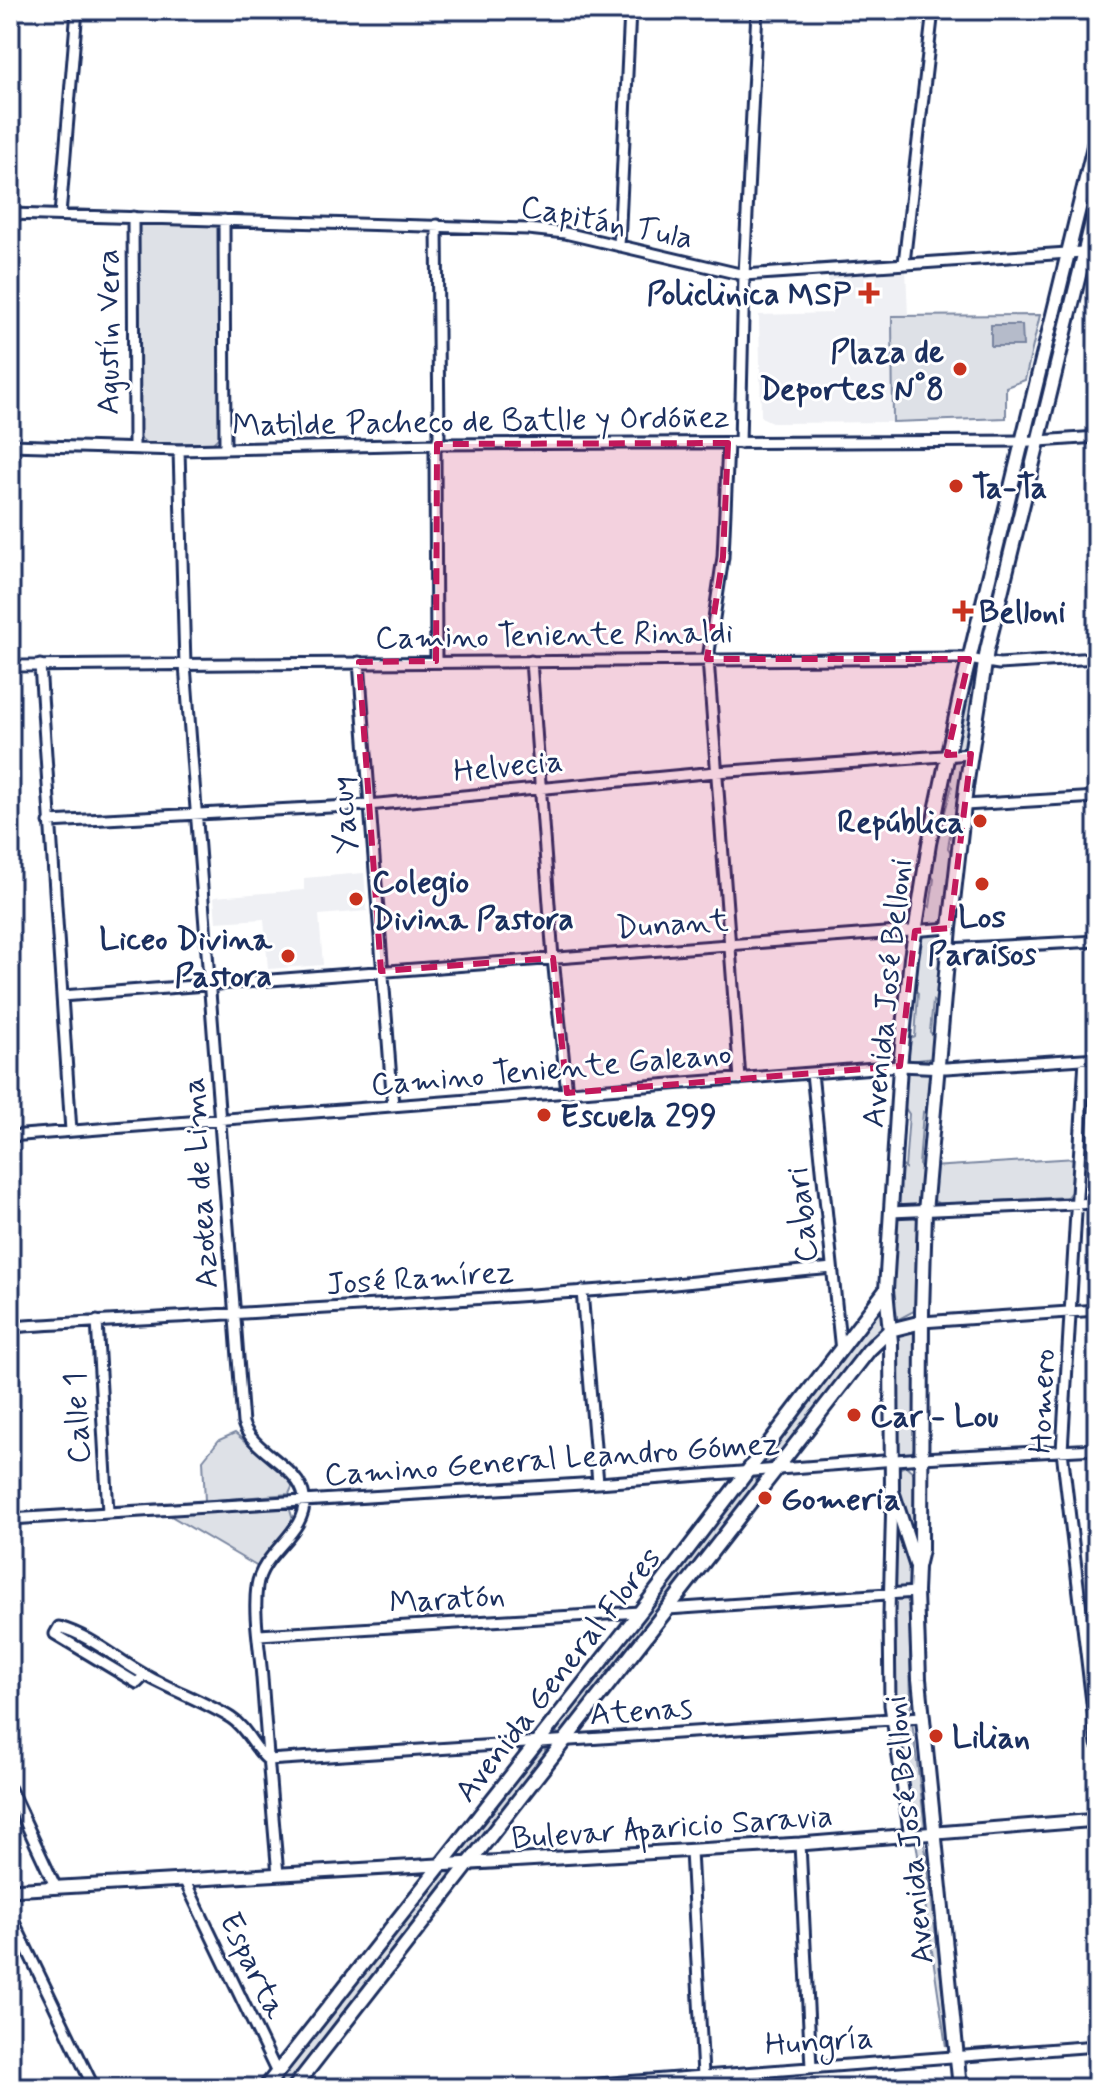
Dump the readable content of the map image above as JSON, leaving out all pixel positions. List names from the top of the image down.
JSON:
{
  "streets": {
    "main road": ["Avenida José Belloni", "Avenida General Flores"],
    "street": [
      "Capitán Tula",
      "Agustín Vera",
      "Matilde Pacheco de Batlle y Ordóñez",
      "Camino Teniente Rinaldi",
      "Helvecia",
      "Yacuy",
      "Dunant",
      "Camino Teniente Galeano",
      "Azotea de Lima",
      "Cabari",
      "José Ramírez",
      "Homero",
      "Calle 1",
      "Camino General Leandro Gómez",
      "Maratón",
      "Atenas",
      "Bulevar Aparicio Saravia",
      "Esparta",
      "Hungría"
    ]
  },
  "crossings": [
    ["Capitán Tula", "Agustín Vera"],
    ["Capitán Tula", "Avenida José Belloni"],
    ["Agustín Vera", "Matilde Pacheco de Batlle y Ordóñez"],
    ["Matilde Pacheco de Batlle y Ordóñez", "Avenida José Belloni"],
    ["Matilde Pacheco de Batlle y Ordóñez", "Azotea de Lima"],
    ["Camino Teniente Rinaldi", "Yacuy"],
    ["Camino Teniente Rinaldi", "Avenida José Belloni"],
    ["Camino Teniente Rinaldi", "Azotea de Lima"],
    ["Helvecia", "Yacuy"],
    ["Helvecia", "Avenida José Belloni"],
    ["Helvecia", "Azotea de Lima"],
    ["Yacuy", "Dunant"],
    ["Yacuy", "Camino Teniente Galeano"],
    ["Dunant", "Avenida José Belloni"],
    ["Dunant", "Azotea de Lima"],
    ["Avenida José Belloni", "Camino Teniente Galeano"],
    ["Avenida José Belloni", "Camino General Leandro Gómez"],
    ["Avenida José Belloni", "Avenida General Flores"],
    ["Avenida José Belloni", "Atenas"],
    ["Avenida José Belloni", "Bulevar Aparicio Saravia"],
    ["Avenida José Belloni", "Hungría"],
    ["Camino Teniente Galeano", "Azotea de Lima"],
    ["Camino Teniente Galeano", "Cabari"],
    ["Camino Teniente Galeano", "Homero"],
    ["Azotea de Lima", "José Ramírez"],
    ["Azotea de Lima", "Camino General Leandro Gómez"],
    ["Cabari", "José Ramírez"],
    ["Cabari", "Avenida General Flores"],
    ["José Ramírez", "Calle 1"],
    ["Homero", "Camino General Leandro Gómez"],
    ["Calle 1", "Camino General Leandro Gómez"],
    ["Camino General Leandro Gómez", "Avenida General Flores"],
    ["Maratón", "Avenida General Flores"],
    ["Avenida General Flores", "Atenas"],
    ["Avenida General Flores", "Bulevar Aparicio Saravia"],
    ["Avenida General Flores", "Esparta"],
    ["Bulevar Aparicio Saravia", "Esparta"]
  ],
  "places": {
    "health": ["Policlinica MSP", "Belloni"],
    "other": [
      "Plaza de Deportes N°8",
      "Ta-Ta",
      "República",
      "Los Paraisos",
      "Colegio Divina Pastora",
      "Liceo Divina Pastora",
      "Escuela 299",
      "Car - Lou",
      "Gomeria",
      "Lilian"
    ]
  }
}
